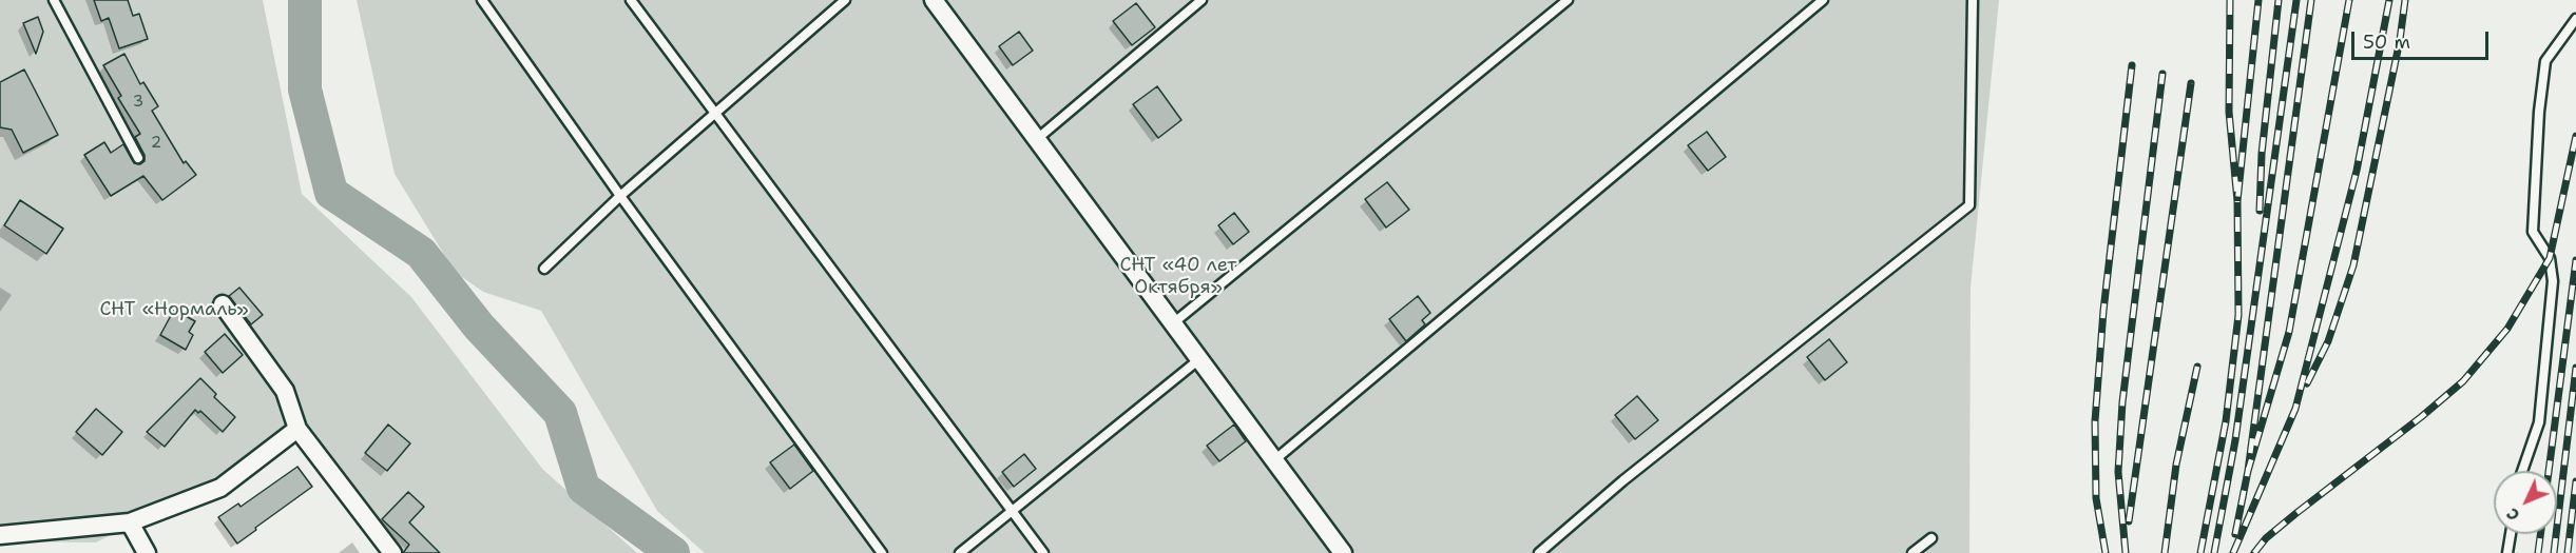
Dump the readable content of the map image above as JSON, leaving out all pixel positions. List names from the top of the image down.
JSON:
{
  "parks": ["СНТ «40 лет Октября»", "СНТ «Нормаль»"],
  "house_numbers": ["3", "2"],
  "scale_bar": "50 m",
  "north": "bottom left"
}
